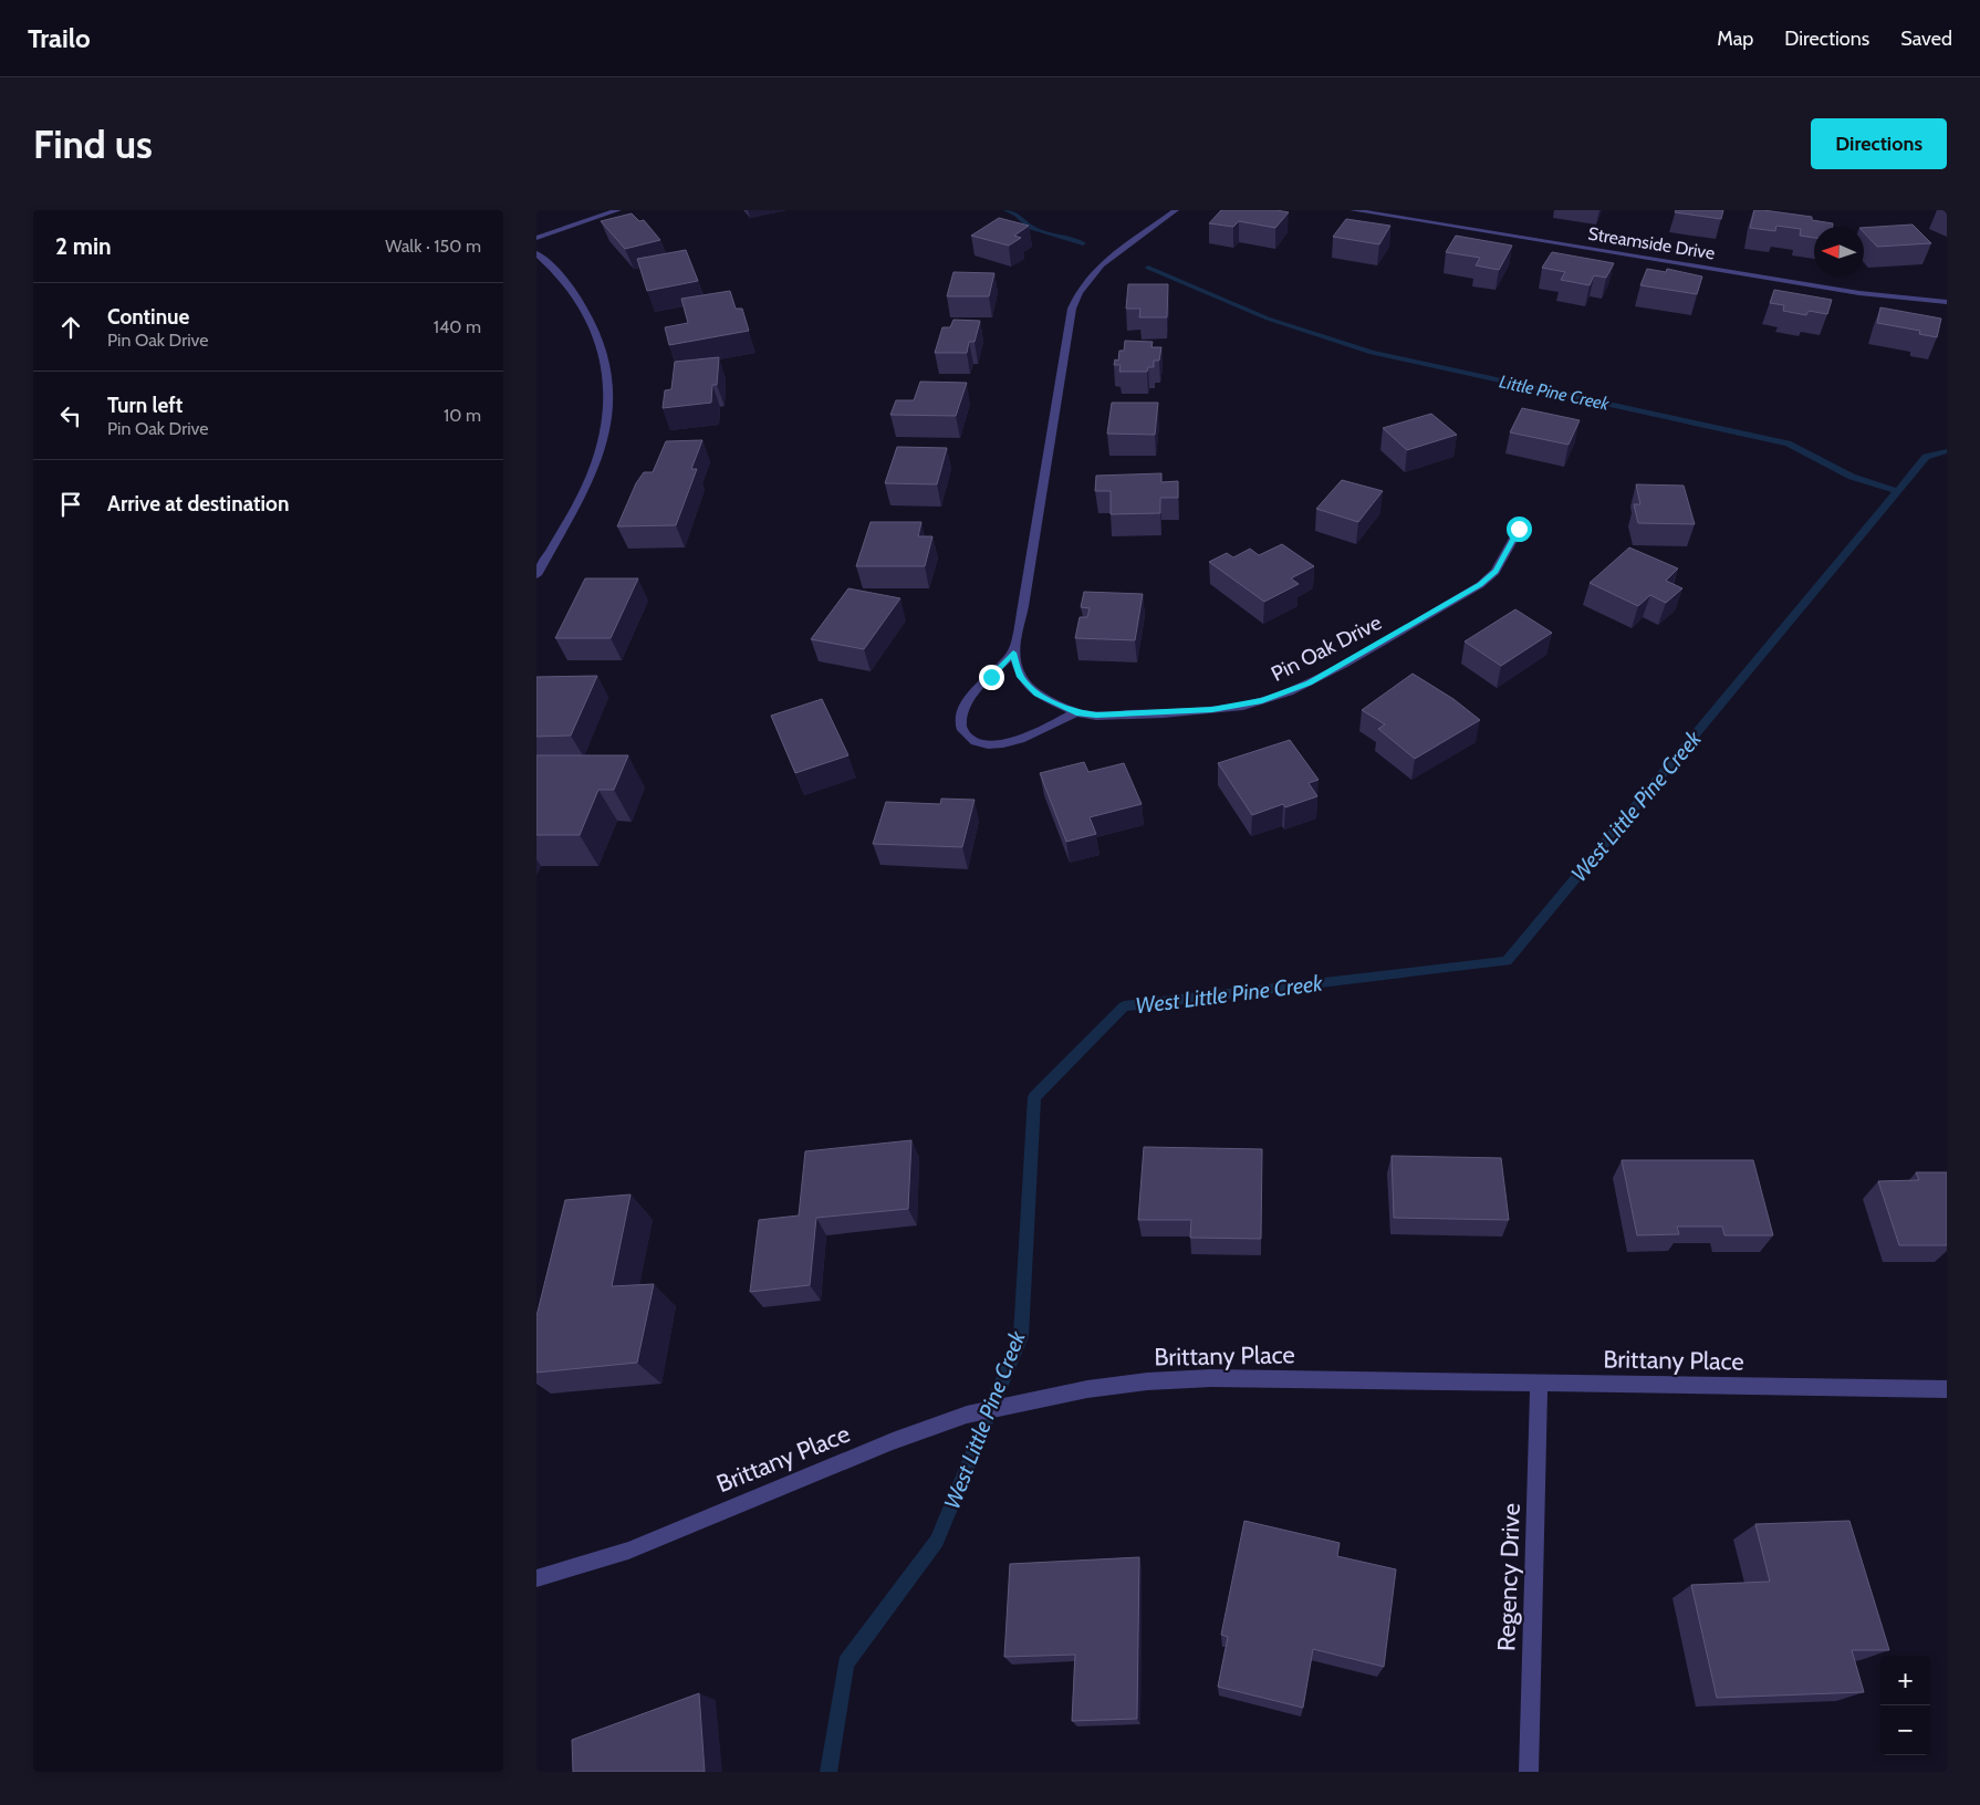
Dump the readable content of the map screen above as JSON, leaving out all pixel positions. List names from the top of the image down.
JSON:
{
  "streets": {
    "street": [
      "Streamside Drive",
      "Pin Oak Drive",
      "Brittany Place",
      "Regency Drive"
    ]
  },
  "crossings": [
    ["Brittany Place", "Regency Drive"]
  ],
  "water": ["Little Pine Creek", "West Little Pine Creek"],
  "north": "left",
  "page": {
    "header": "Trailo",
    "nav": ["Map", "Directions", "Saved"],
    "buttons": "Directions",
    "title": "Find us",
    "heading": ["2 min", "Walk · 150 m"],
    "list": [
      ["Continue", "Pin Oak Drive", "140 m"],
      ["Turn left", "Pin Oak Drive", "10 m"],
      "Arrive at destination"
    ],
    "map_buttons": ["+", "−"]
  }
}
